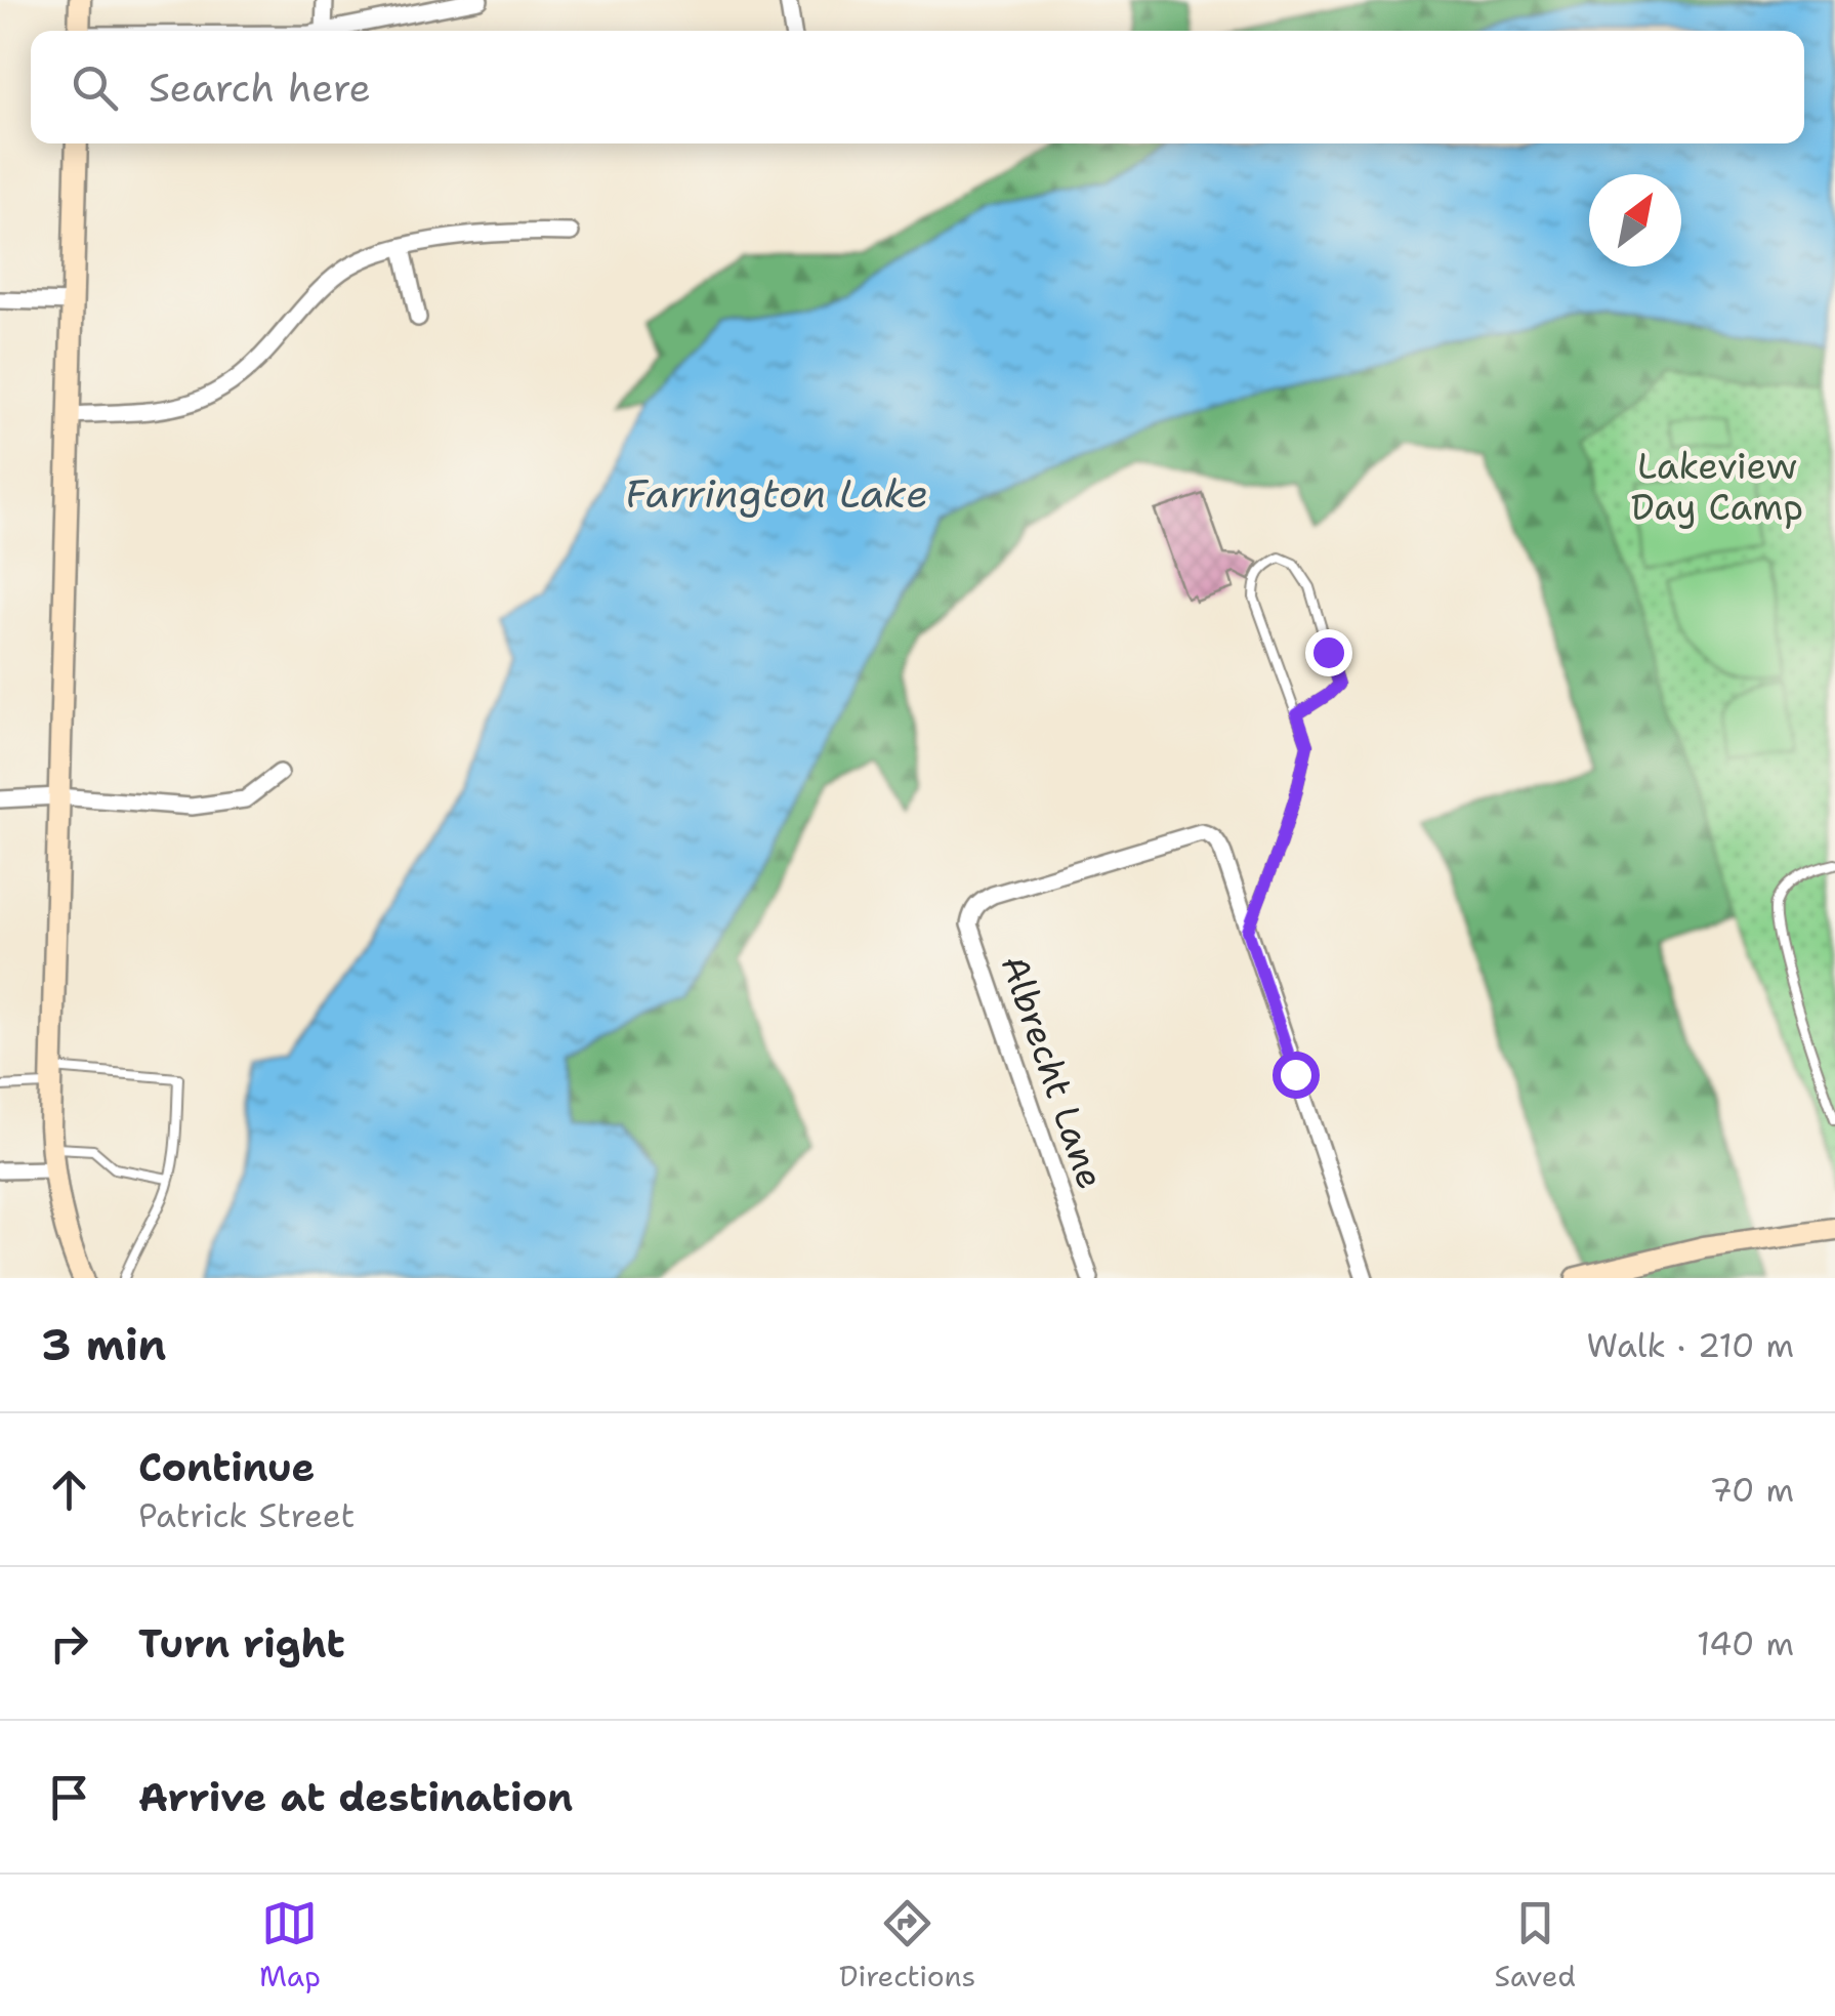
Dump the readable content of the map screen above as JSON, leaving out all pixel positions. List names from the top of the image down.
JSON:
{
  "streets": {
    "street": ["Albrecht Lane"]
  },
  "water": ["Farrington Lake"],
  "parks": ["Lakeview Day Camp"],
  "north": "top right",
  "page": {
    "search": "Search here",
    "heading": ["3 min", "Walk · 210 m"],
    "list": [
      ["Continue", "Patrick Street", "70 m"],
      ["Turn right", "140 m"],
      "Arrive at destination"
    ],
    "nav": ["Map", "Directions", "Saved"]
  }
}
